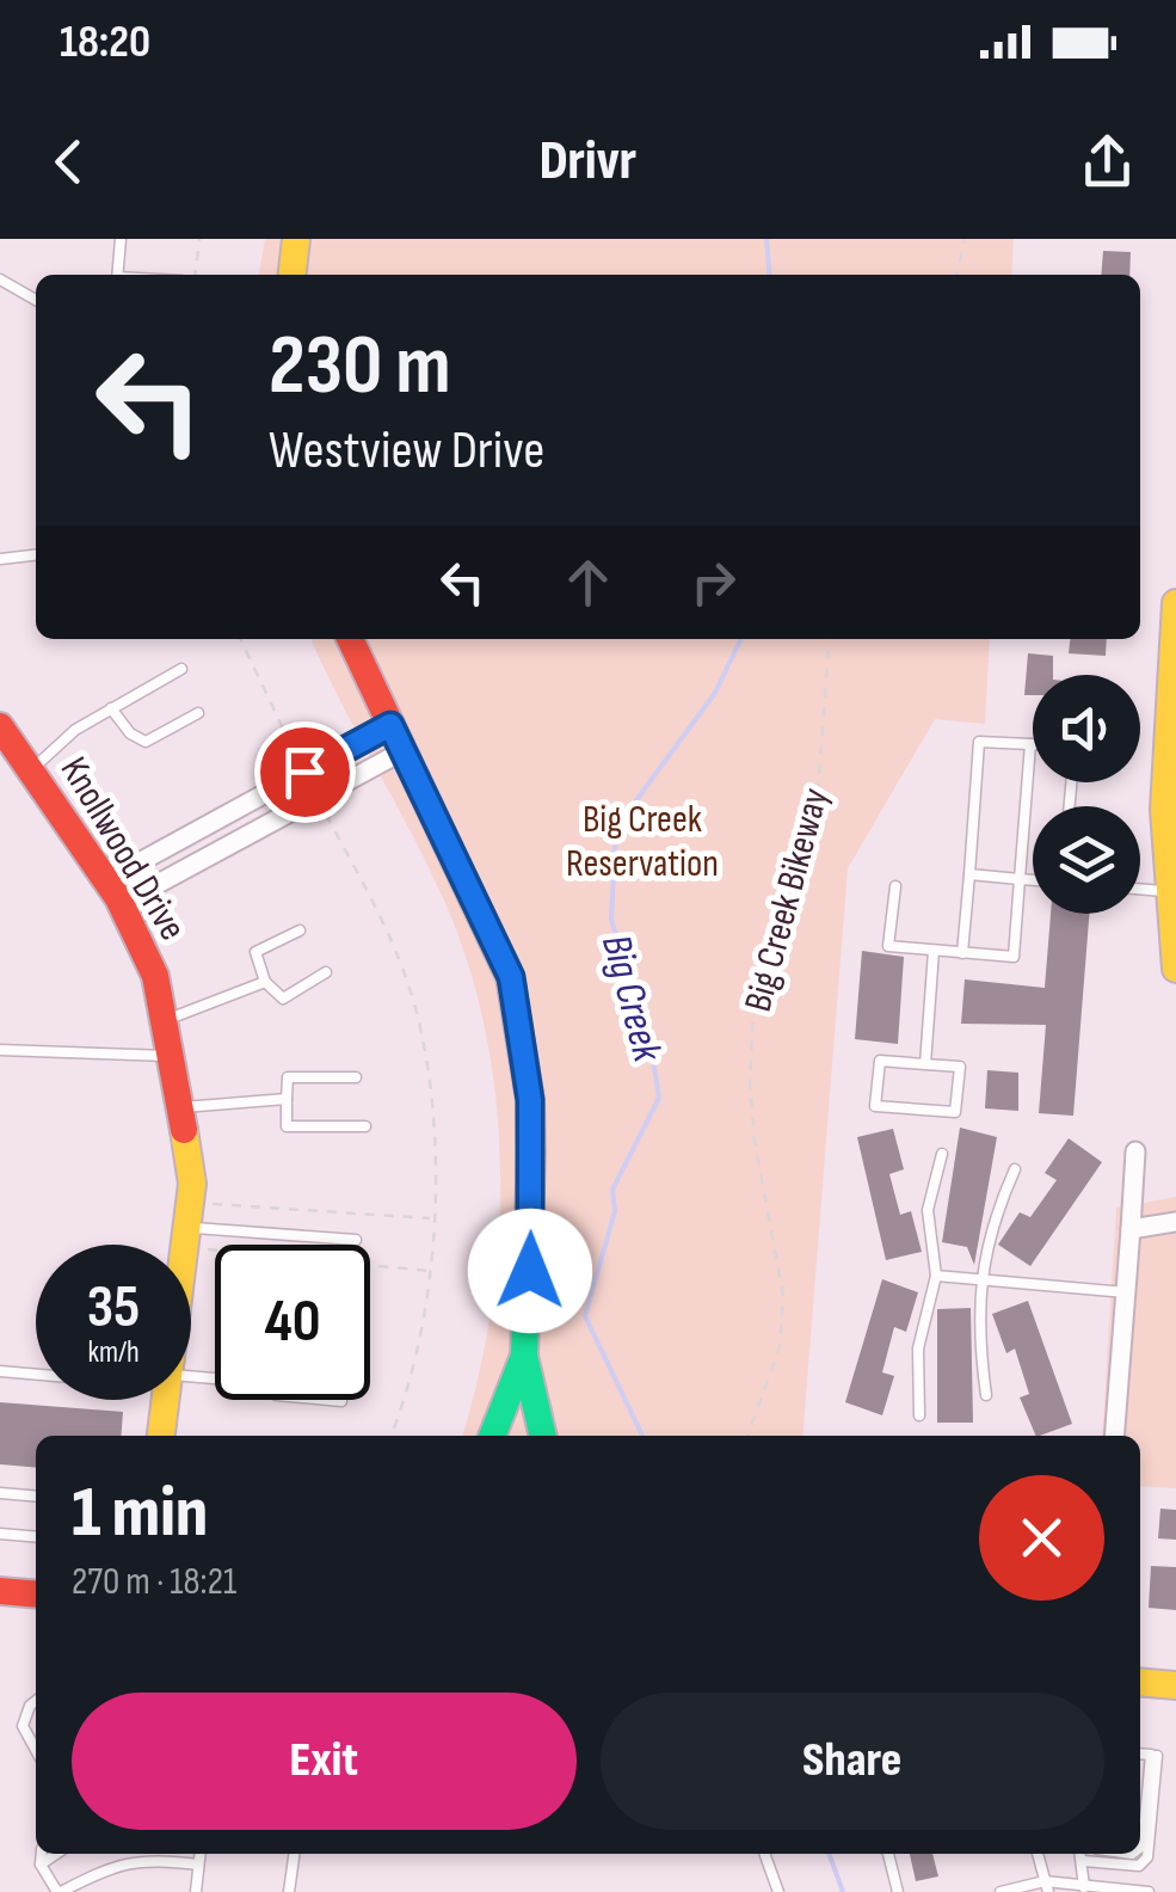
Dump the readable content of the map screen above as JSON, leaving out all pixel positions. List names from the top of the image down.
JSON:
{
  "streets": {
    "street": ["Knollwood Drive"],
    "path": ["Big Creek Bikeway"]
  },
  "water": ["Big Creek"],
  "parks": ["Big Creek Reservation"],
  "page": {
    "status": "18:20",
    "header": "Drivr",
    "turn": ["230 m", "Westview Drive"],
    "speed": "35 km/h",
    "limit": "40",
    "heading": ["1 min", "270 m · 18:21"],
    "buttons": ["Exit", "Share"]
  }
}
